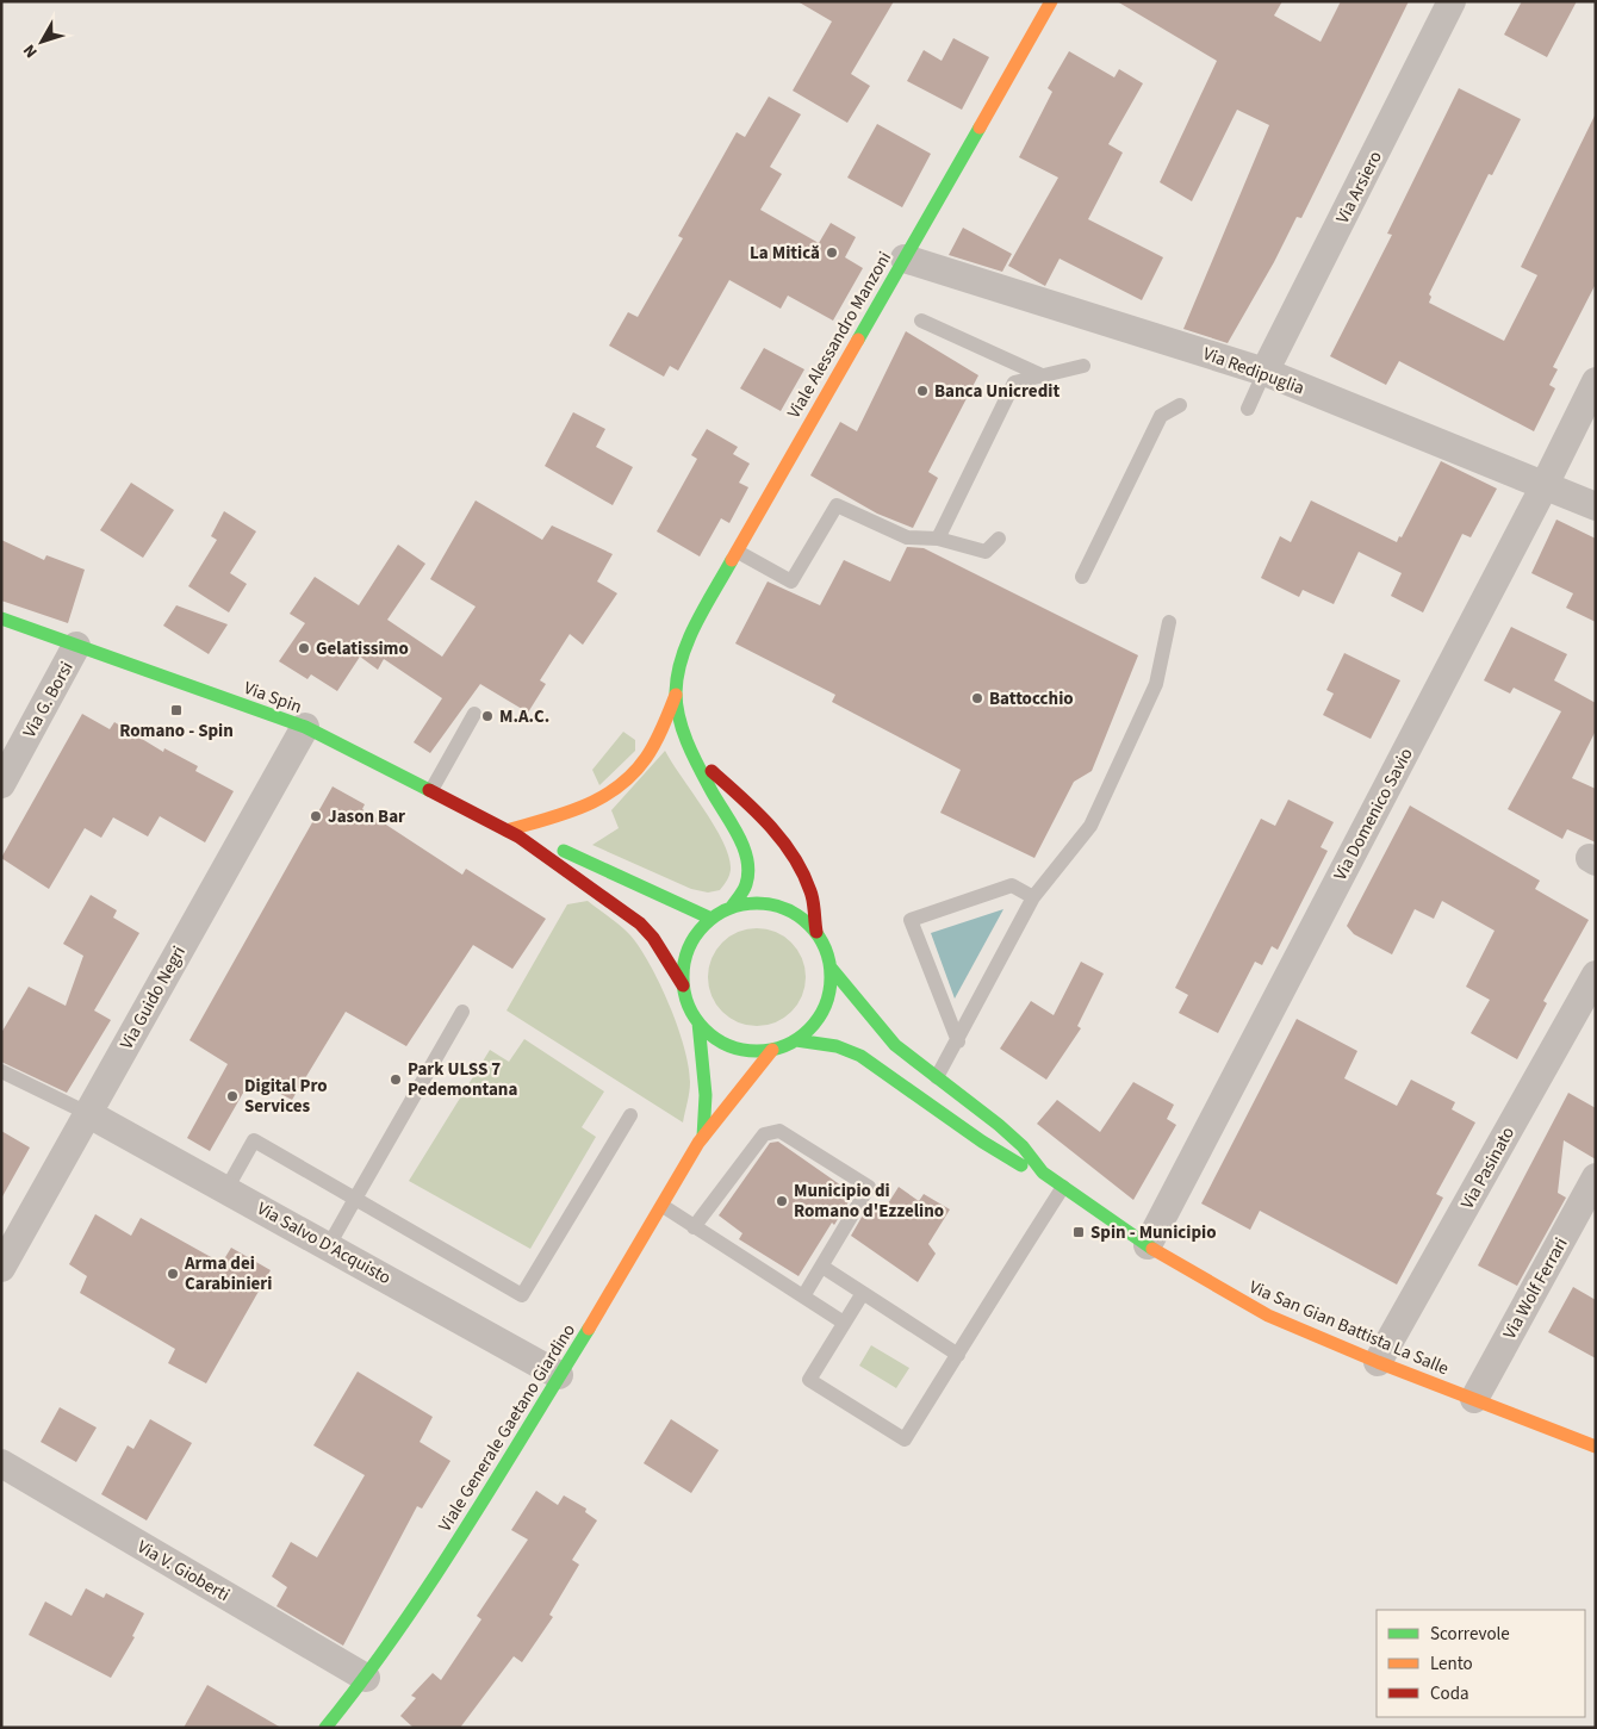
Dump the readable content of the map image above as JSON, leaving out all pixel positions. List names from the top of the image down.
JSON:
{
  "streets": {
    "main road": [
      "Viale Alessandro Manzoni",
      "Via Spin",
      "Via San Gian Battista La Salle",
      "Viale Generale Gaetano Giardino"
    ],
    "street": [
      "Via Arsiero",
      "Via Redipuglia",
      "Via G. Borsi",
      "Via Domenico Savio",
      "Via Guido Negri",
      "Via Pasinato",
      "Via Salvo D'Acquisto",
      "Via Wolf Ferrari",
      "Via V. Gioberti"
    ]
  },
  "crossings": [
    ["Via Arsiero", "Via Redipuglia"],
    ["Viale Alessandro Manzoni", "Via Redipuglia"],
    ["Viale Alessandro Manzoni", "Via Spin"],
    ["Viale Alessandro Manzoni", "Via San Gian Battista La Salle"],
    ["Viale Alessandro Manzoni", "Viale Generale Gaetano Giardino"],
    ["Via Redipuglia", "Via Domenico Savio"],
    ["Via Spin", "Via G. Borsi"],
    ["Via Spin", "Via Guido Negri"],
    ["Via Spin", "Via San Gian Battista La Salle"],
    ["Via Spin", "Viale Generale Gaetano Giardino"],
    ["Via Domenico Savio", "Via San Gian Battista La Salle"],
    ["Via Guido Negri", "Via Salvo D'Acquisto"],
    ["Via Pasinato", "Via San Gian Battista La Salle"],
    ["Via Salvo D'Acquisto", "Viale Generale Gaetano Giardino"],
    ["Via Wolf Ferrari", "Via San Gian Battista La Salle"],
    ["Via San Gian Battista La Salle", "Viale Generale Gaetano Giardino"],
    ["Viale Generale Gaetano Giardino", "Via V. Gioberti"]
  ],
  "places": {
    "other": [
      "La Mitică",
      "Banca Unicredit",
      "Gelatissimo",
      "Battocchio",
      "M.A.C.",
      "Jason Bar",
      "Park ULSS 7 Pedemontana",
      "Digital Pro Services",
      "Municipio di Romano d'Ezzelino",
      "Arma dei Carabinieri"
    ],
    "transit": ["Romano - Spin", "Spin - Municipio"]
  },
  "legend": ["Scorrevole", "Lento", "Coda"],
  "north": "bottom left"
}
